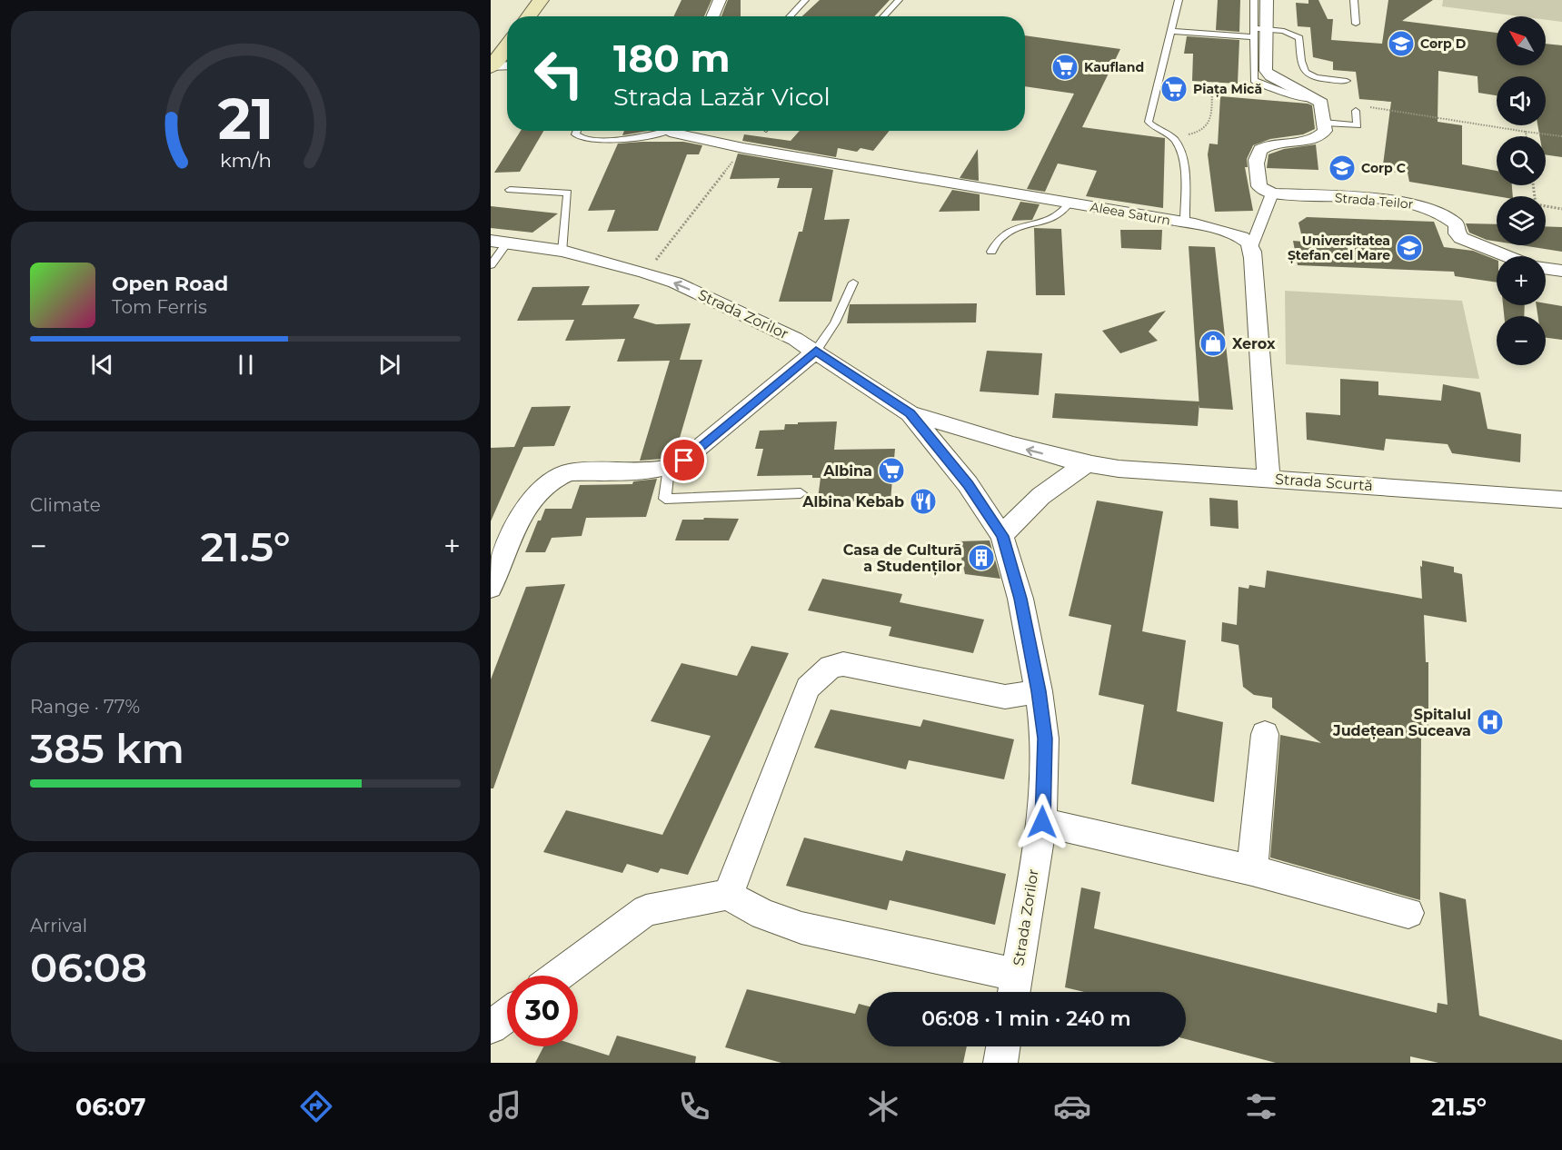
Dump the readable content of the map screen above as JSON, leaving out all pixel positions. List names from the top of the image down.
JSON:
{
  "streets": {
    "street": [
      "Strada Teilor",
      "Aleea Saturn",
      "Strada Zorilor",
      "Strada Scurtă"
    ]
  },
  "crossings": [
    ["Strada Zorilor", "Strada Scurtă"]
  ],
  "places": {
    "school or university": ["Corp D", "Corp C", "Universitatea Ștefan cel Mare"],
    "supermarket": ["Kaufland", "Piața Mică", "Albina"],
    "shop": ["Xerox"],
    "restaurant": ["Albina Kebab"],
    "building": ["Casa de Cultură a Studenților"],
    "hospital": ["Spitalul Județean Suceava"]
  },
  "north": "top left",
  "page": {
    "map_buttons": ["+", "−"],
    "turn": ["180 m", "Strada Lazăr Vicol"],
    "song": ["Open Road", "Tom Ferris"],
    "tile": [
      "Climate",
      ["Range · 77%", "385 km"],
      ["Arrival", "06:08"]
    ],
    "heat": ["−", "21.5°", "+"],
    "limit": "30",
    "trip": "06:08 · 1 min · 240 m",
    "tabs": ["06:07", "21.5°"],
    "gauge": ["21", "km/h"]
  }
}
